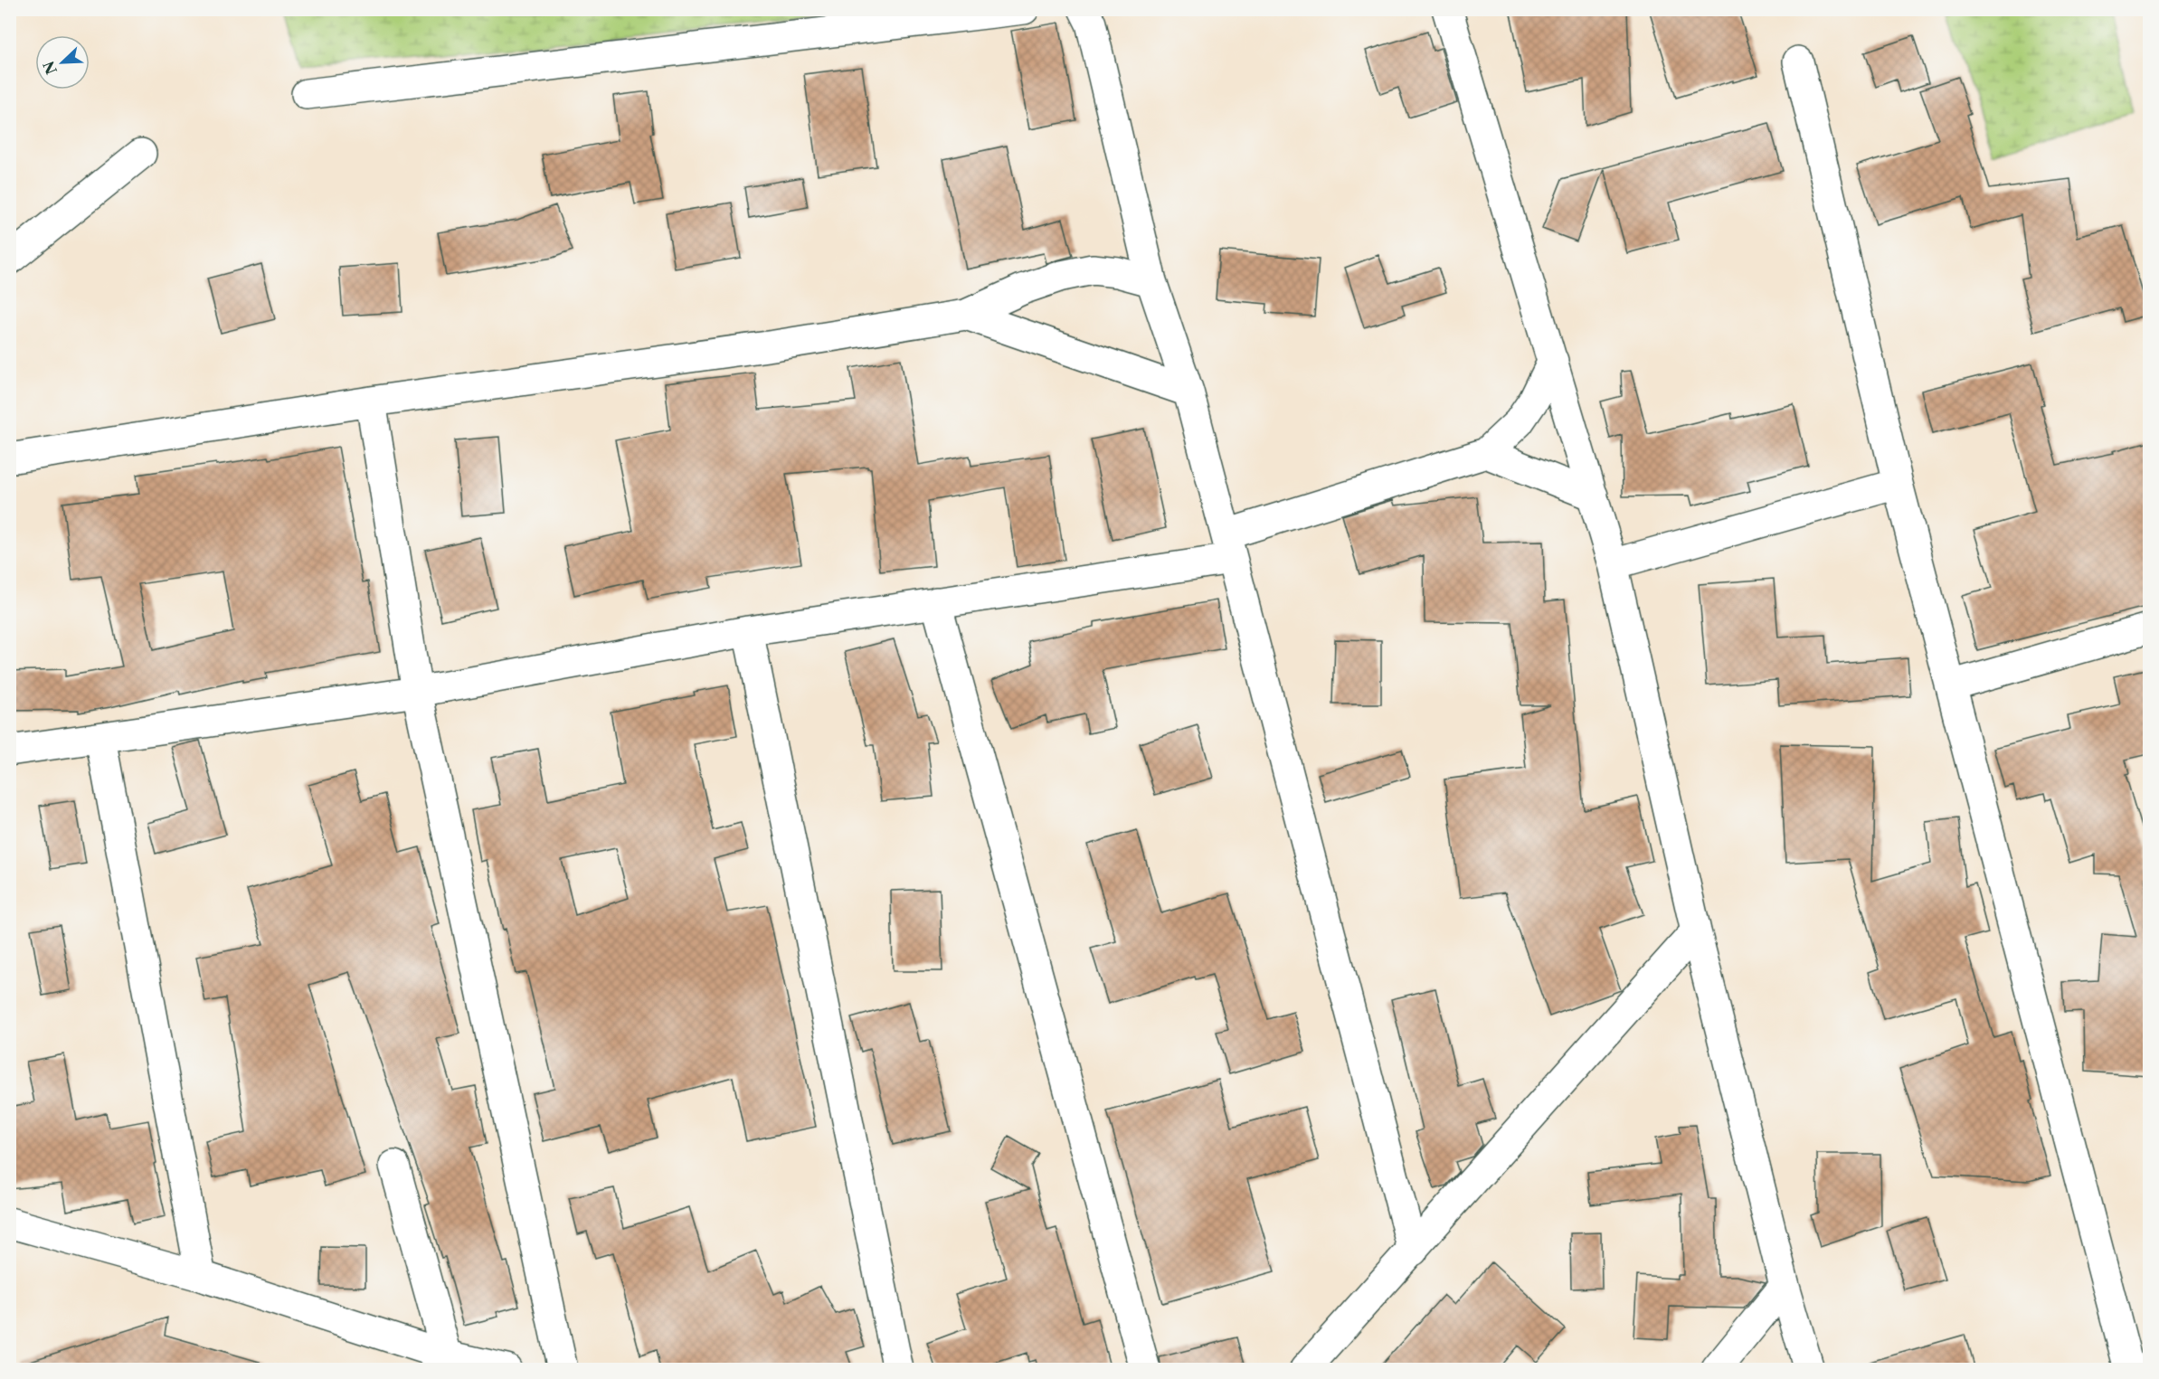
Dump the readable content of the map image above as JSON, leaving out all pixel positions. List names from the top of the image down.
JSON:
{
  "north": "bottom left"
}
